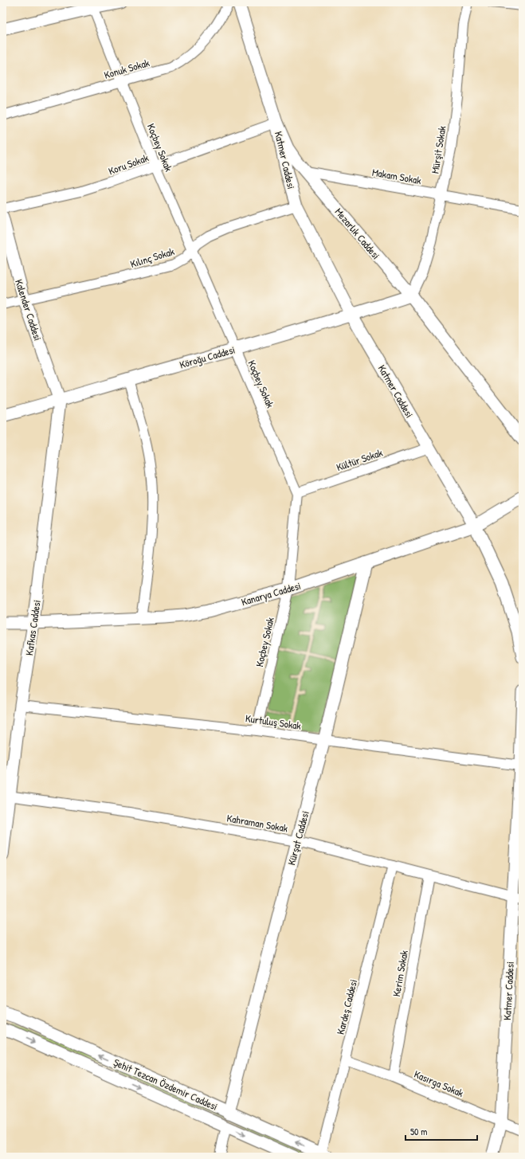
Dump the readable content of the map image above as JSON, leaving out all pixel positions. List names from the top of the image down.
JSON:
{
  "streets": {
    "street": [
      "Konuk Sokak",
      "Koçbey Sokak",
      "Mürşit Sokak",
      "Katmer Caddesi",
      "Koru Sokak",
      "Makam Sokak",
      "Mezarlık Caddesi",
      "Kılınç Sokak",
      "Kalender Caddesi",
      "Köroğu Caddesi",
      "Kültür Sokak",
      "Kanarya Caddesi",
      "Kafkas Caddesi",
      "Kurtuluş Sokak",
      "Kahraman Sokak",
      "Kürşat Caddesi",
      "Kerim Sokak",
      "Kardeş Caddesi",
      "Kasırga Sokak",
      "Şehit Tezcan Özdemir Caddesi"
    ]
  },
  "crossings": [
    ["Konuk Sokak", "Koçbey Sokak"],
    ["Koçbey Sokak", "Koru Sokak"],
    ["Koçbey Sokak", "Kılınç Sokak"],
    ["Koçbey Sokak", "Köroğu Caddesi"],
    ["Koçbey Sokak", "Kültür Sokak"],
    ["Koçbey Sokak", "Kanarya Caddesi"],
    ["Koçbey Sokak", "Kurtuluş Sokak"],
    ["Mürşit Sokak", "Makam Sokak"],
    ["Mürşit Sokak", "Mezarlık Caddesi"],
    ["Mürşit Sokak", "Köroğu Caddesi"],
    ["Katmer Caddesi", "Koru Sokak"],
    ["Katmer Caddesi", "Mezarlık Caddesi"],
    ["Katmer Caddesi", "Kılınç Sokak"],
    ["Katmer Caddesi", "Köroğu Caddesi"],
    ["Katmer Caddesi", "Kültür Sokak"],
    ["Katmer Caddesi", "Kanarya Caddesi"],
    ["Katmer Caddesi", "Kurtuluş Sokak"],
    ["Katmer Caddesi", "Kahraman Sokak"],
    ["Katmer Caddesi", "Kasırga Sokak"],
    ["Koru Sokak", "Mezarlık Caddesi"],
    ["Makam Sokak", "Mezarlık Caddesi"],
    ["Mezarlık Caddesi", "Köroğu Caddesi"],
    ["Kılınç Sokak", "Kalender Caddesi"],
    ["Kalender Caddesi", "Köroğu Caddesi"],
    ["Kalender Caddesi", "Kafkas Caddesi"],
    ["Köroğu Caddesi", "Kafkas Caddesi"],
    ["Kanarya Caddesi", "Kafkas Caddesi"],
    ["Kanarya Caddesi", "Kürşat Caddesi"],
    ["Kafkas Caddesi", "Kurtuluş Sokak"],
    ["Kafkas Caddesi", "Kahraman Sokak"],
    ["Kurtuluş Sokak", "Kürşat Caddesi"],
    ["Kahraman Sokak", "Kürşat Caddesi"],
    ["Kahraman Sokak", "Kerim Sokak"],
    ["Kahraman Sokak", "Kardeş Caddesi"],
    ["Kürşat Caddesi", "Şehit Tezcan Özdemir Caddesi"],
    ["Kerim Sokak", "Kasırga Sokak"],
    ["Kardeş Caddesi", "Kasırga Sokak"],
    ["Kardeş Caddesi", "Şehit Tezcan Özdemir Caddesi"]
  ],
  "scale_bar": "50 m"
}
